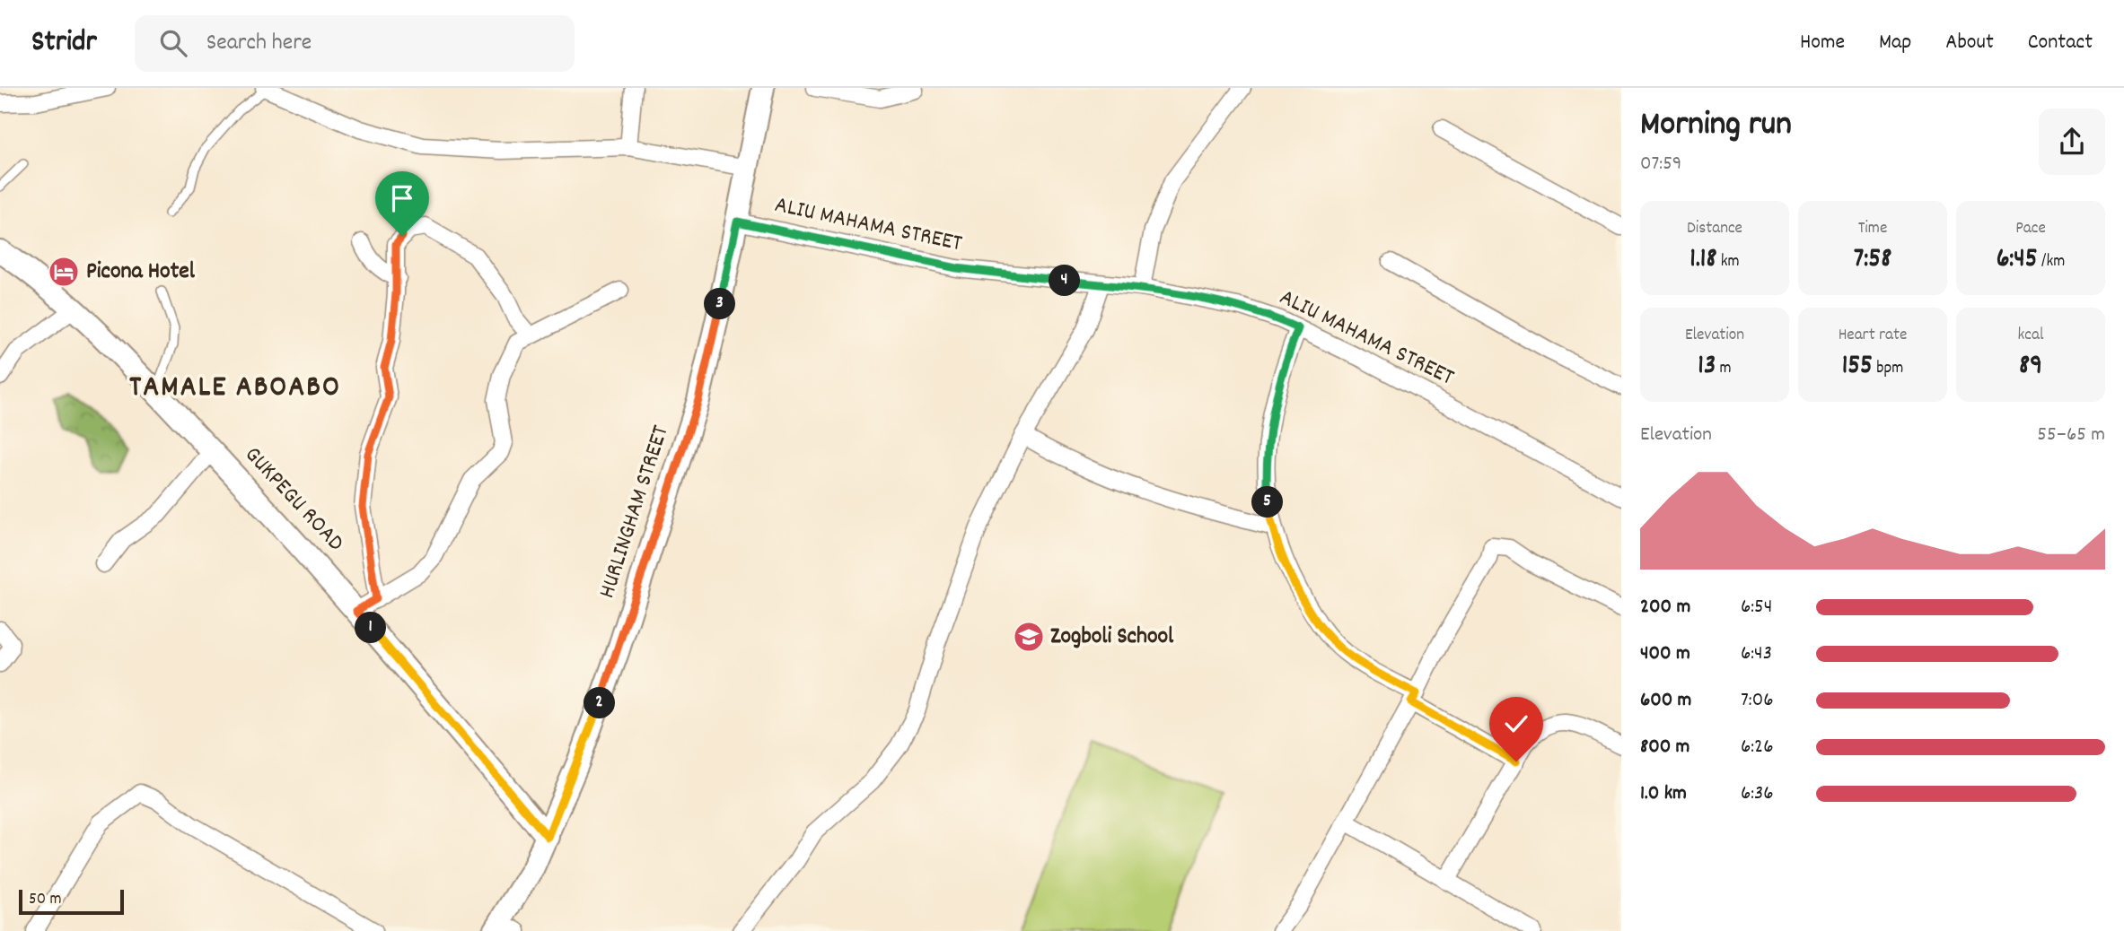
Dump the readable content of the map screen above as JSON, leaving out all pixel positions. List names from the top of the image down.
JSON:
{
  "streets": {
    "street": ["ALIU MAHAMA STREET", "GUKPEGU ROAD", "HURLINGHAM STREET"]
  },
  "crossings": [
    ["ALIU MAHAMA STREET", "HURLINGHAM STREET"],
    ["GUKPEGU ROAD", "HURLINGHAM STREET"]
  ],
  "districts": ["TAMALE ABOABO"],
  "places": {
    "hotel": ["Picona Hotel"],
    "school or university": ["Zogboli School"]
  },
  "scale_bar": "50 m",
  "page": {
    "header": "Stridr",
    "search": "Search here",
    "nav": [
      "Home",
      "Map",
      "About",
      "Contact"
    ],
    "heading": ["Morning run", "07:59"],
    "stats": [
      ["Distance", "1.18 km"],
      ["Time", "7:58"],
      ["Pace", "6:45 /km"],
      ["Elevation", "13 m"],
      ["Heart rate", "155 bpm"],
      ["kcal", "89"]
    ],
    "pins": [
      "4",
      "3",
      "5",
      "1",
      "2"
    ],
    "chart": ["Elevation", "55–65 m"],
    "list": [
      {
        "name": "200 m",
        "note": "6:54"
      },
      {
        "name": "400 m",
        "note": "6:43"
      },
      {
        "name": "600 m",
        "note": "7:06"
      },
      {
        "name": "800 m",
        "note": "6:26"
      },
      {
        "name": "1.0 km",
        "note": "6:36"
      }
    ],
    "scale": "50 m"
  }
}
